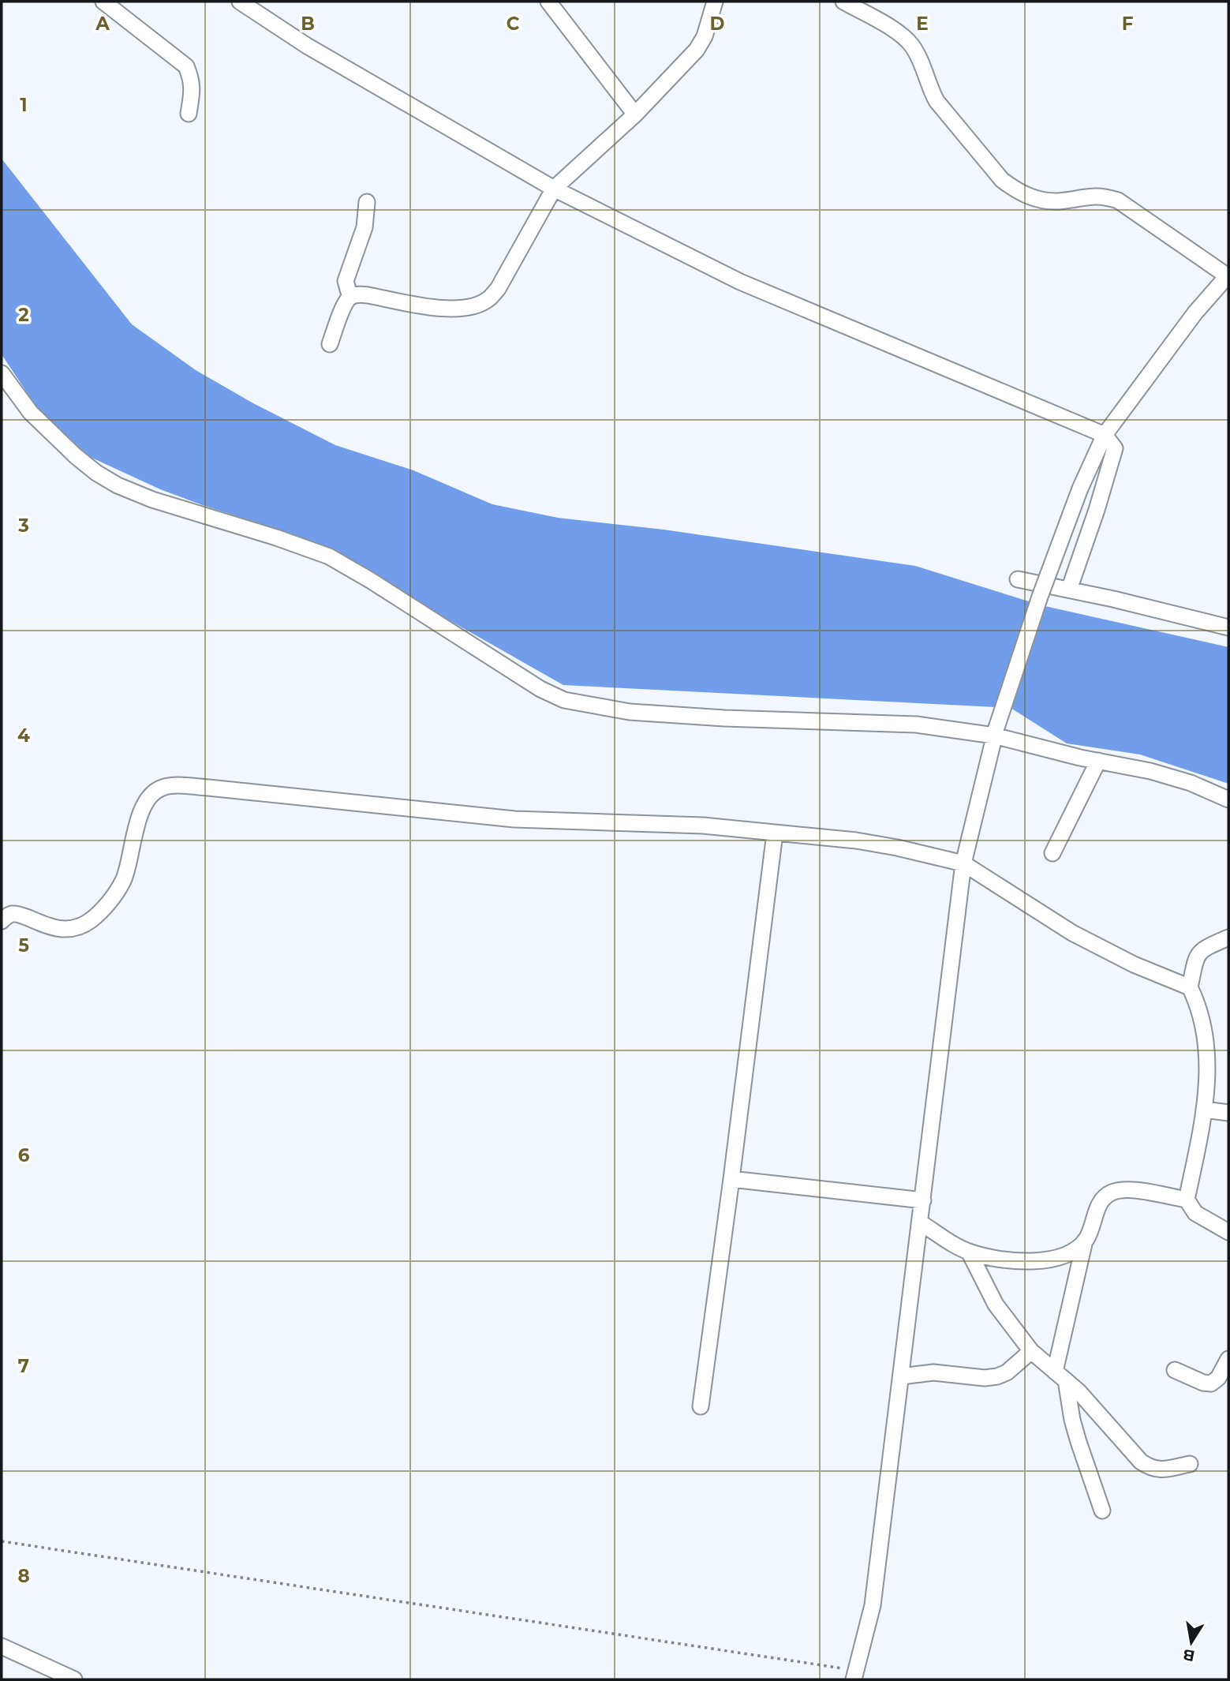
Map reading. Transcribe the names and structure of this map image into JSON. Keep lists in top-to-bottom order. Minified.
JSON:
{"north":"bottom","grid":{"columns":["A","B","C","D","E","F"],"rows":["1","2","3","4","5","6","7","8"]}}
